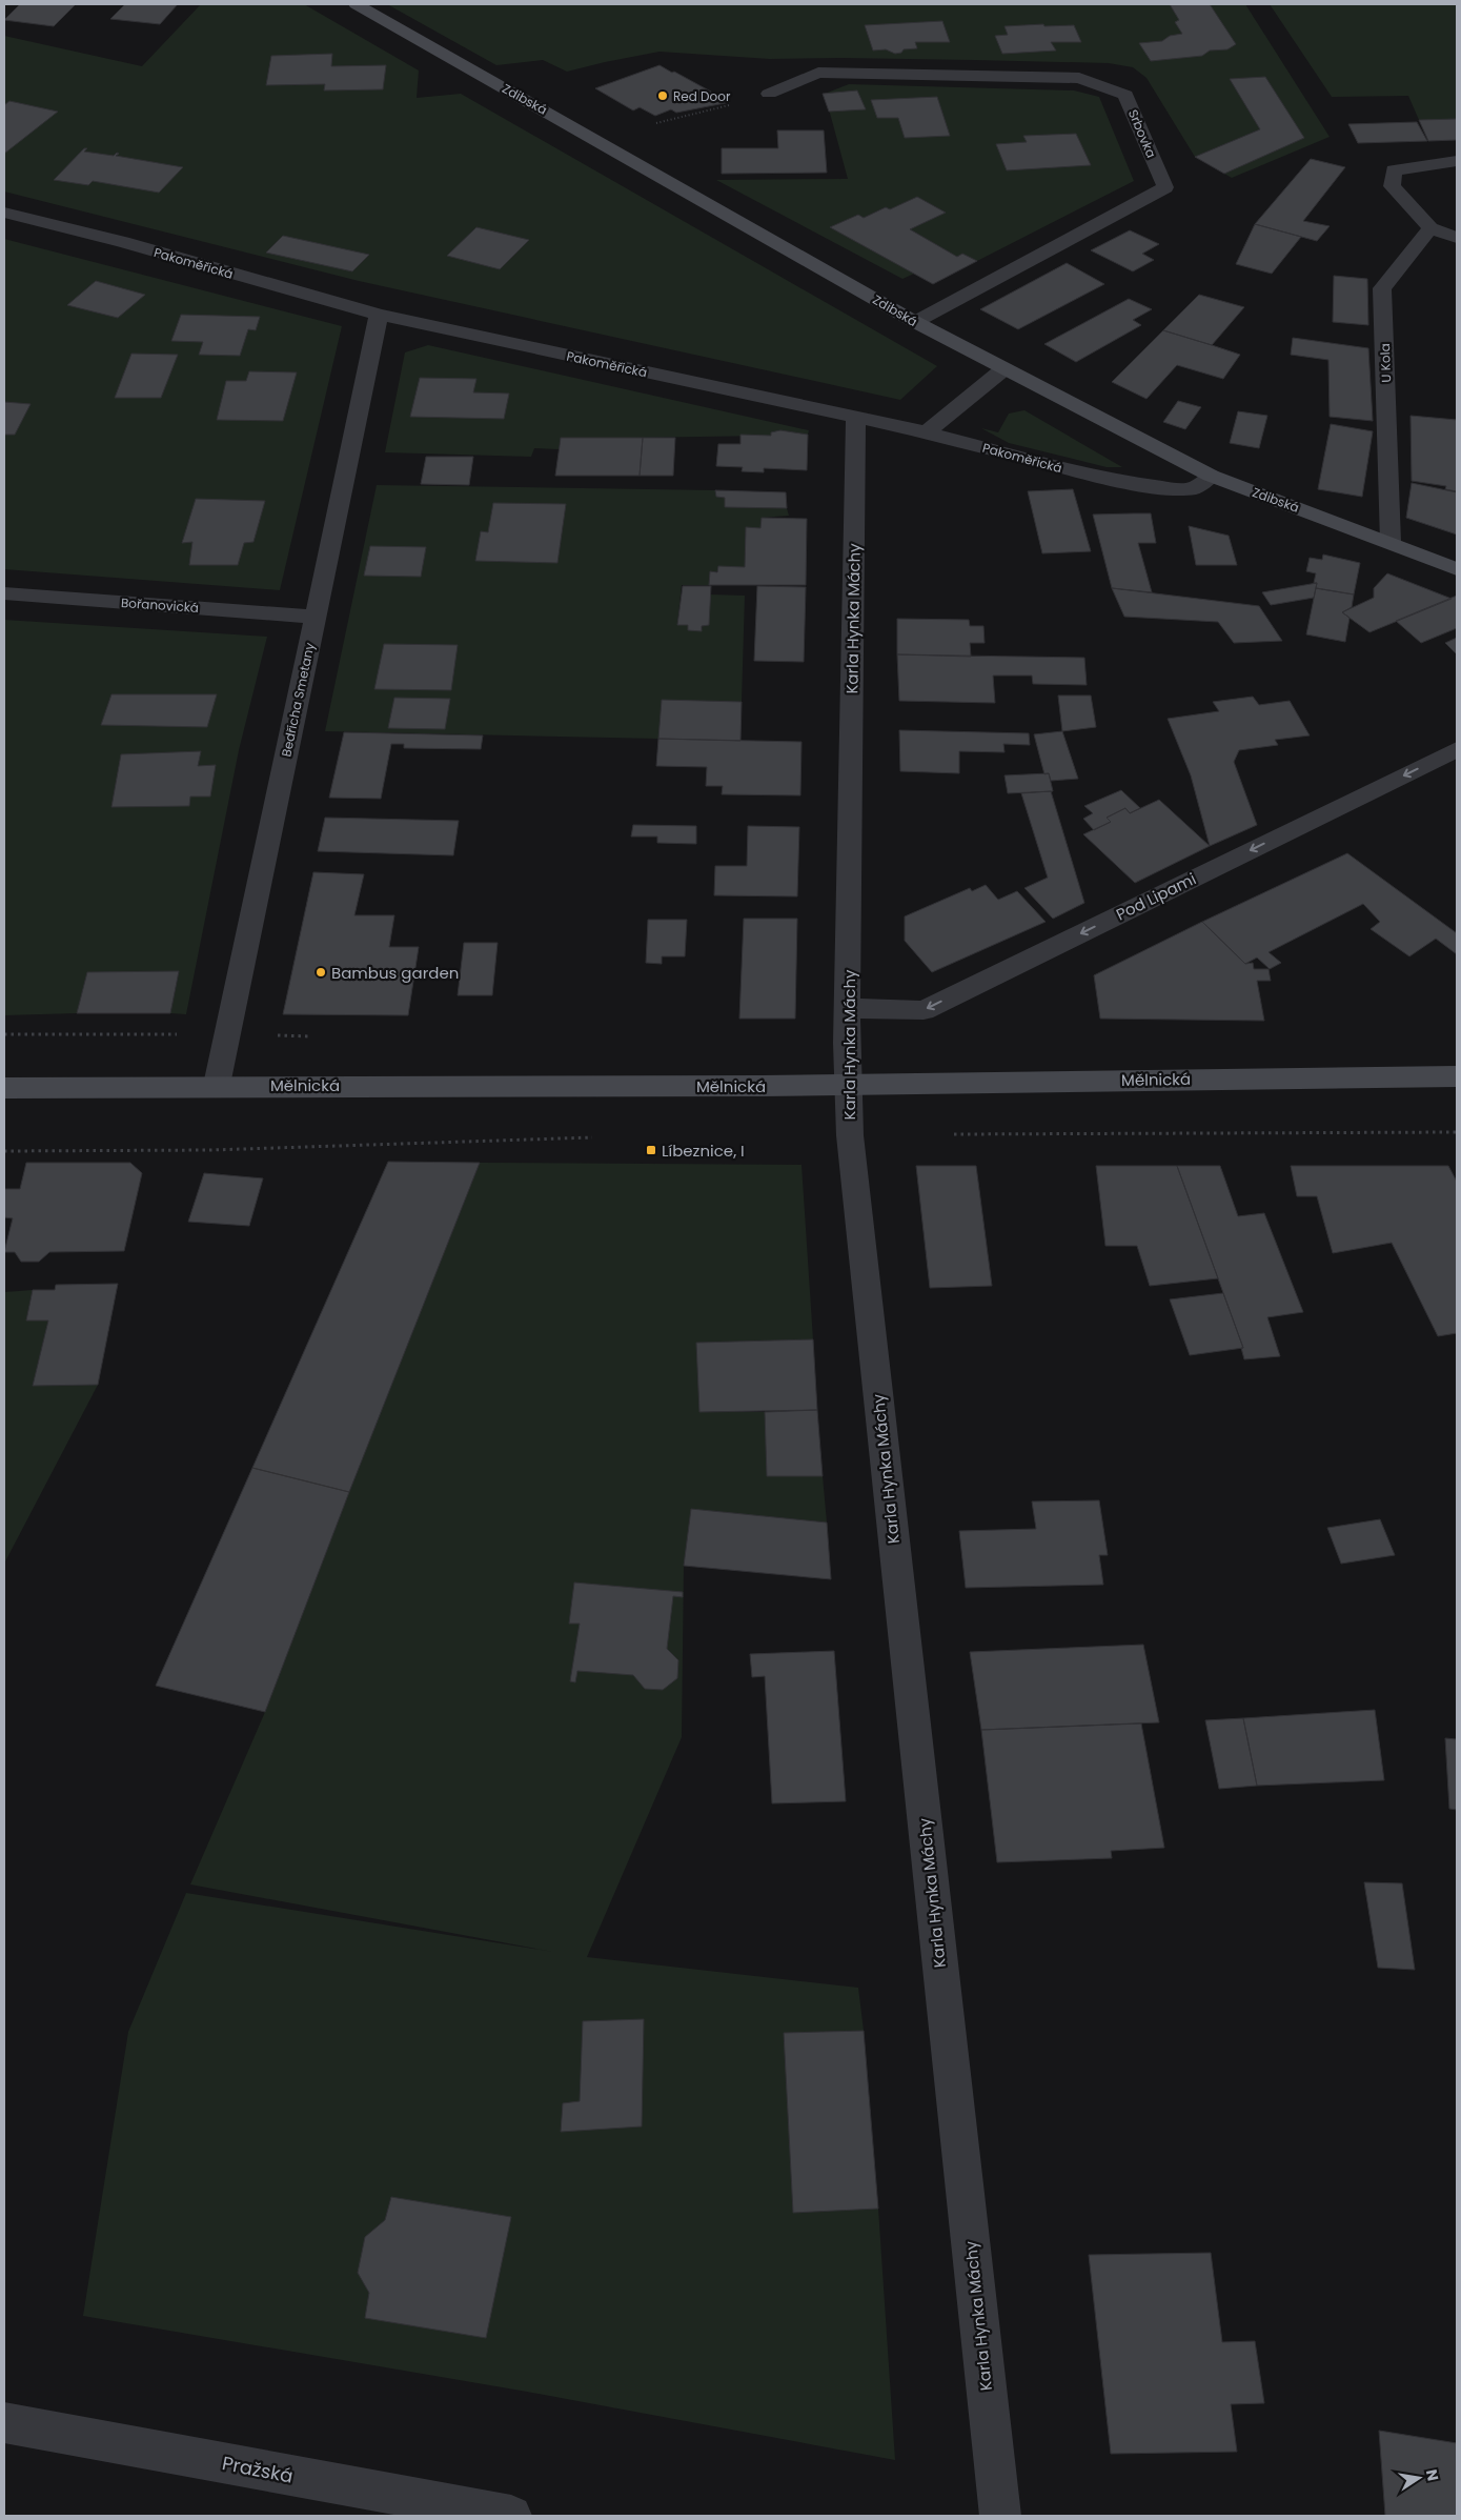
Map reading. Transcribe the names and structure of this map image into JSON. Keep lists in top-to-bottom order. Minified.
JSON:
{"streets":{"main road":["Zdibská","Mělnická"],"street":["Srbovka","Pakoměřická","U Kola","Bořanovická","Karla Hynka Máchy","Bedřicha Smetany","Pod Lipami","Pražská"]},"crossings":[["Zdibská","Srbovka"],["Zdibská","Pakoměřická"],["Zdibská","U Kola"],["Pakoměřická","Karla Hynka Máchy"],["Pakoměřická","Bedřicha Smetany"],["Bořanovická","Bedřicha Smetany"],["Karla Hynka Máchy","Pod Lipami"],["Karla Hynka Máchy","Mělnická"],["Bedřicha Smetany","Mělnická"]],"one_way":["Pod Lipami"],"places":{"other":["Red Door","Bambus garden"],"transit":["Líbeznice, I"]},"north":"right"}
